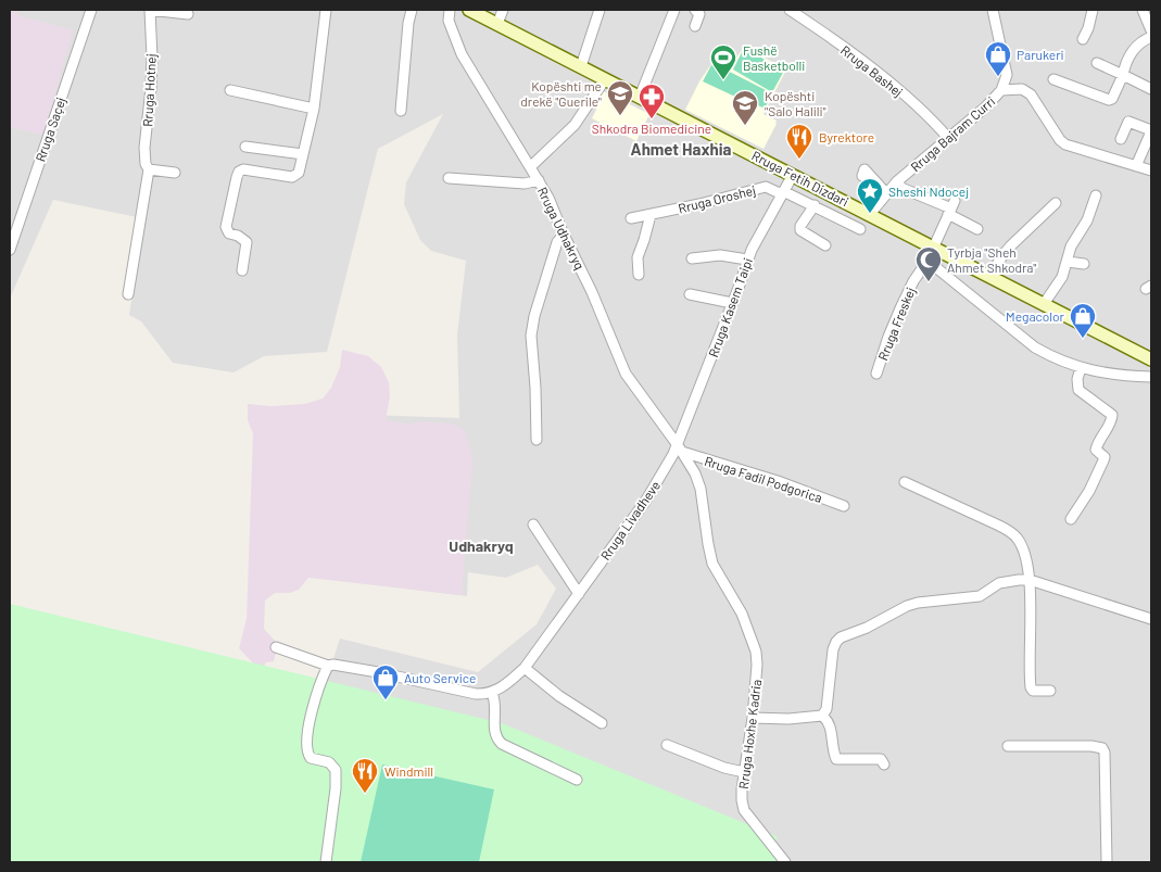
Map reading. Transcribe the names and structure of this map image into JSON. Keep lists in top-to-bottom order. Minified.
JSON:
{"streets":{"main road":["Rruga Fetih Dizdari"],"street":["Rruga Bashej","Rruga Hotnej","Rruga Saçej","Rruga Bajram Curri","Rruga Oroshej","Rruga Udhakryq","Rruga Kasem Taipi","Rruga Freskej","Rruga Fadil Podgorica","Rruga Livadheve","Rruga Hoxhe Kadria"]},"crossings":[["Rruga Bashej","Rruga Bajram Curri"],["Rruga Bajram Curri","Rruga Fetih Dizdari"],["Rruga Fetih Dizdari","Rruga Oroshej"],["Rruga Fetih Dizdari","Rruga Kasem Taipi"],["Rruga Fetih Dizdari","Rruga Freskej"],["Rruga Oroshej","Rruga Kasem Taipi"],["Rruga Udhakryq","Rruga Kasem Taipi"],["Rruga Udhakryq","Rruga Fadil Podgorica"],["Rruga Udhakryq","Rruga Livadheve"],["Rruga Udhakryq","Rruga Hoxhe Kadria"],["Rruga Kasem Taipi","Rruga Fadil Podgorica"],["Rruga Kasem Taipi","Rruga Livadheve"],["Rruga Kasem Taipi","Rruga Hoxhe Kadria"],["Rruga Fadil Podgorica","Rruga Livadheve"],["Rruga Fadil Podgorica","Rruga Hoxhe Kadria"],["Rruga Livadheve","Rruga Hoxhe Kadria"]],"districts":["Ahmet Haxhia","Udhakryq"],"places":{"shop":["Parukeri","Megacolor","Auto Service"],"sports":["Fushë Basketbolli"],"school or university":["Kopështi me drekë \"Guerile\"","Kopështi \"Salo Halili\""],"pharmacy":["Shkodra Biomedicine"],"restaurant":["Byrektore","Windmill"],"place":["Sheshi Ndocej"],"mosque":["Tyrbja \"Sheh Ahmet Shkodra\""]}}
